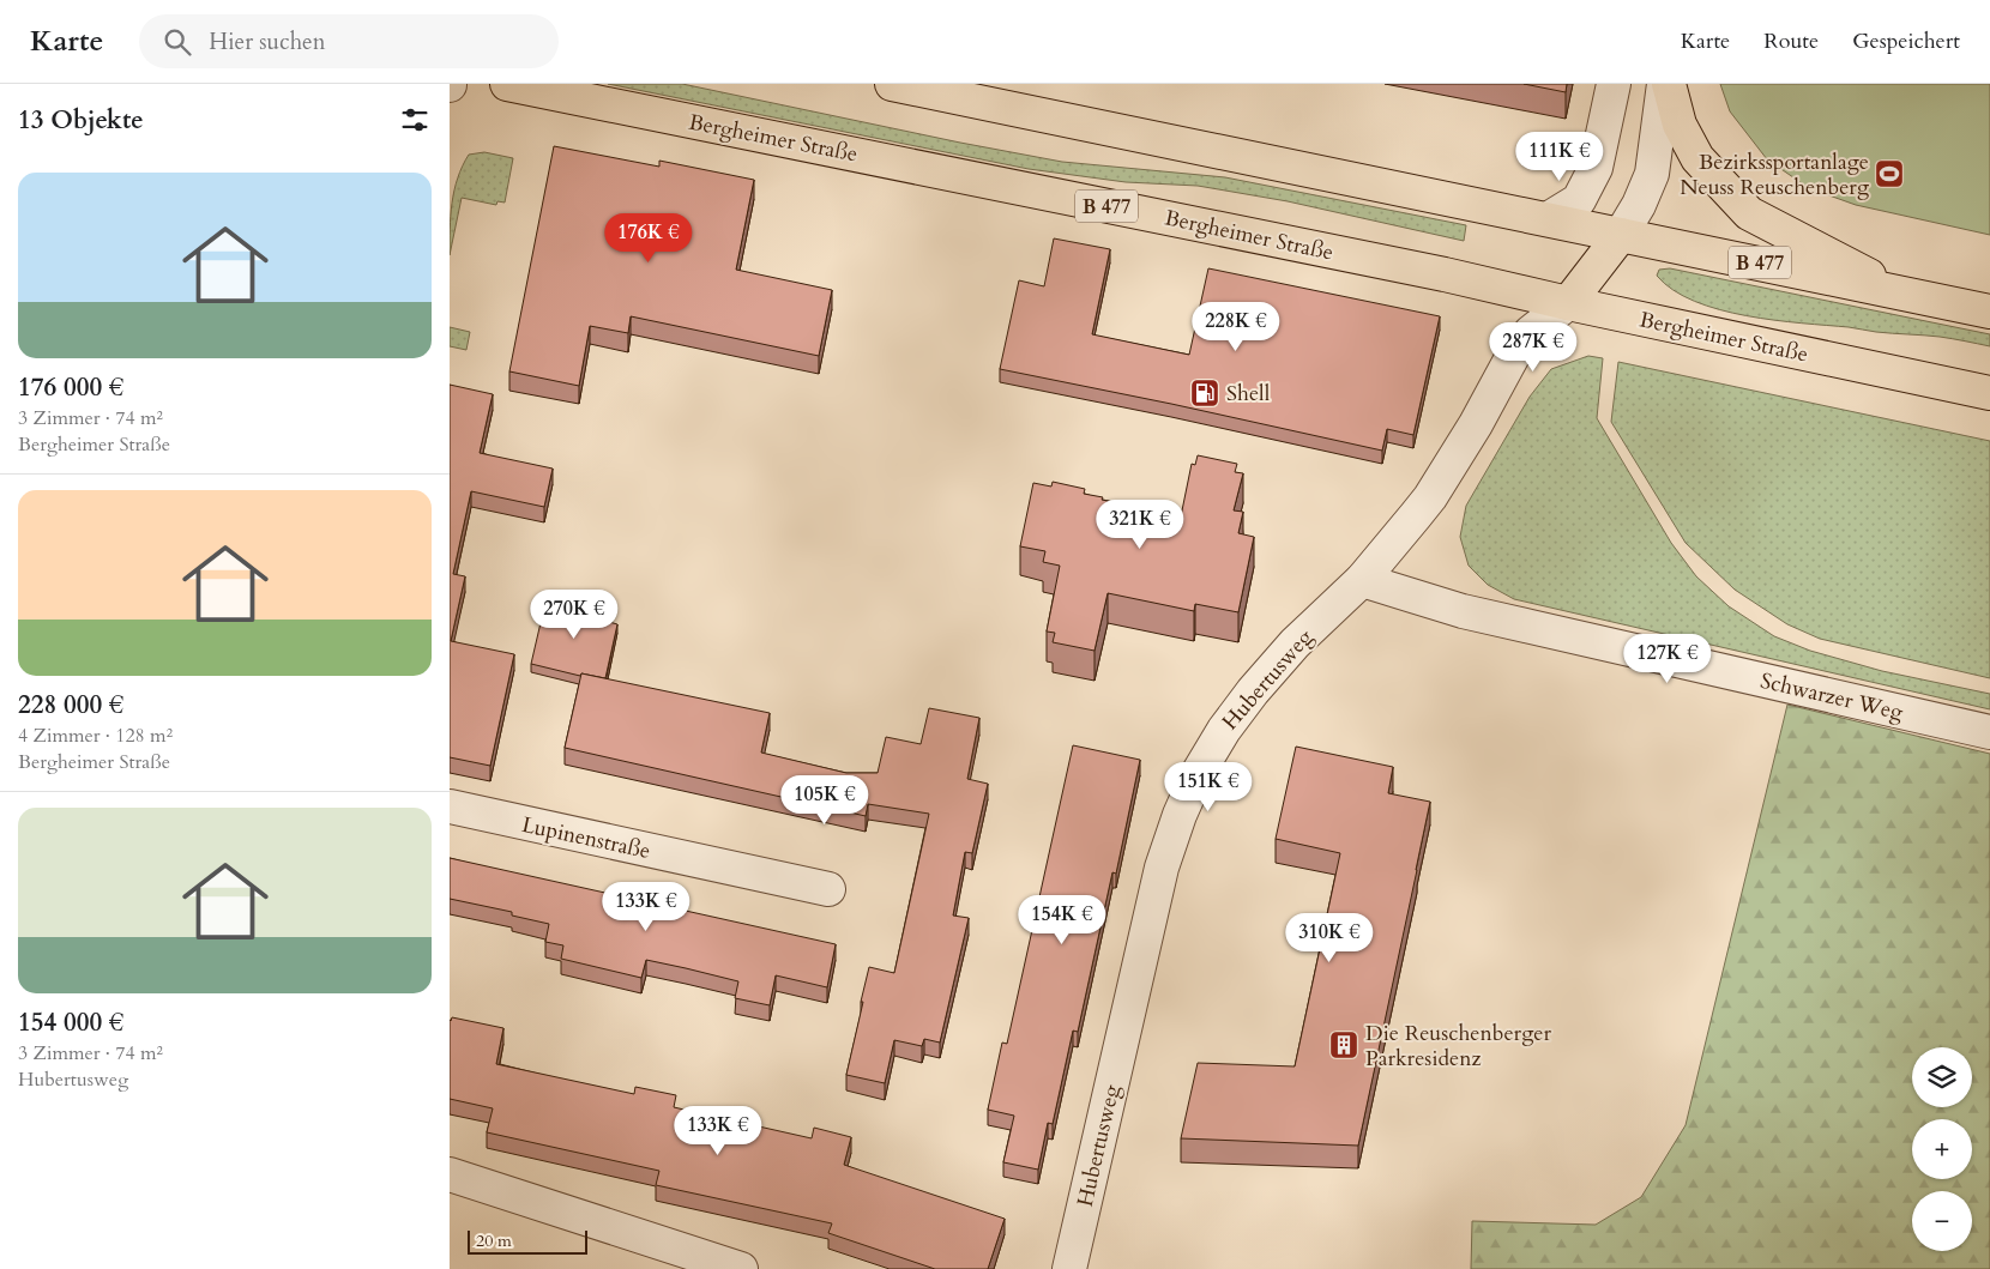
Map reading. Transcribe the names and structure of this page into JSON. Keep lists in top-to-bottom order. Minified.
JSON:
{"streets":{"main road":["Bergheimer Straße","B 477"],"street":["Hubertusweg","Schwarzer Weg","Lupinenstraße"]},"crossings":[["Bergheimer Straße","Hubertusweg"],["Hubertusweg","Schwarzer Weg"]],"places":{"sports":["Bezirkssportanlage Neuss Reuschenberg"],"fuel station":["Shell"],"building":["Die Reuschenberger Parkresidenz"]},"scale_bar":"20 m","page":{"header":"Karte","search":"Hier suchen","nav":["Karte","Route","Gespeichert"],"heading":"13 Objekte","price":["111K €","176K €","228K €","287K €","321K €","270K €","127K €","151K €","105K €","133K €","154K €","310K €","133K €"],"list":[{"name":"176 000 €","note":"3 Zimmer · 74 m² · Bergheimer Straße"},{"name":"228 000 €","note":"4 Zimmer · 128 m² · Bergheimer Straße"},{"name":"154 000 €","note":"3 Zimmer · 74 m² · Hubertusweg"}],"map_buttons":["+","−"],"scale":"20 m"}}
